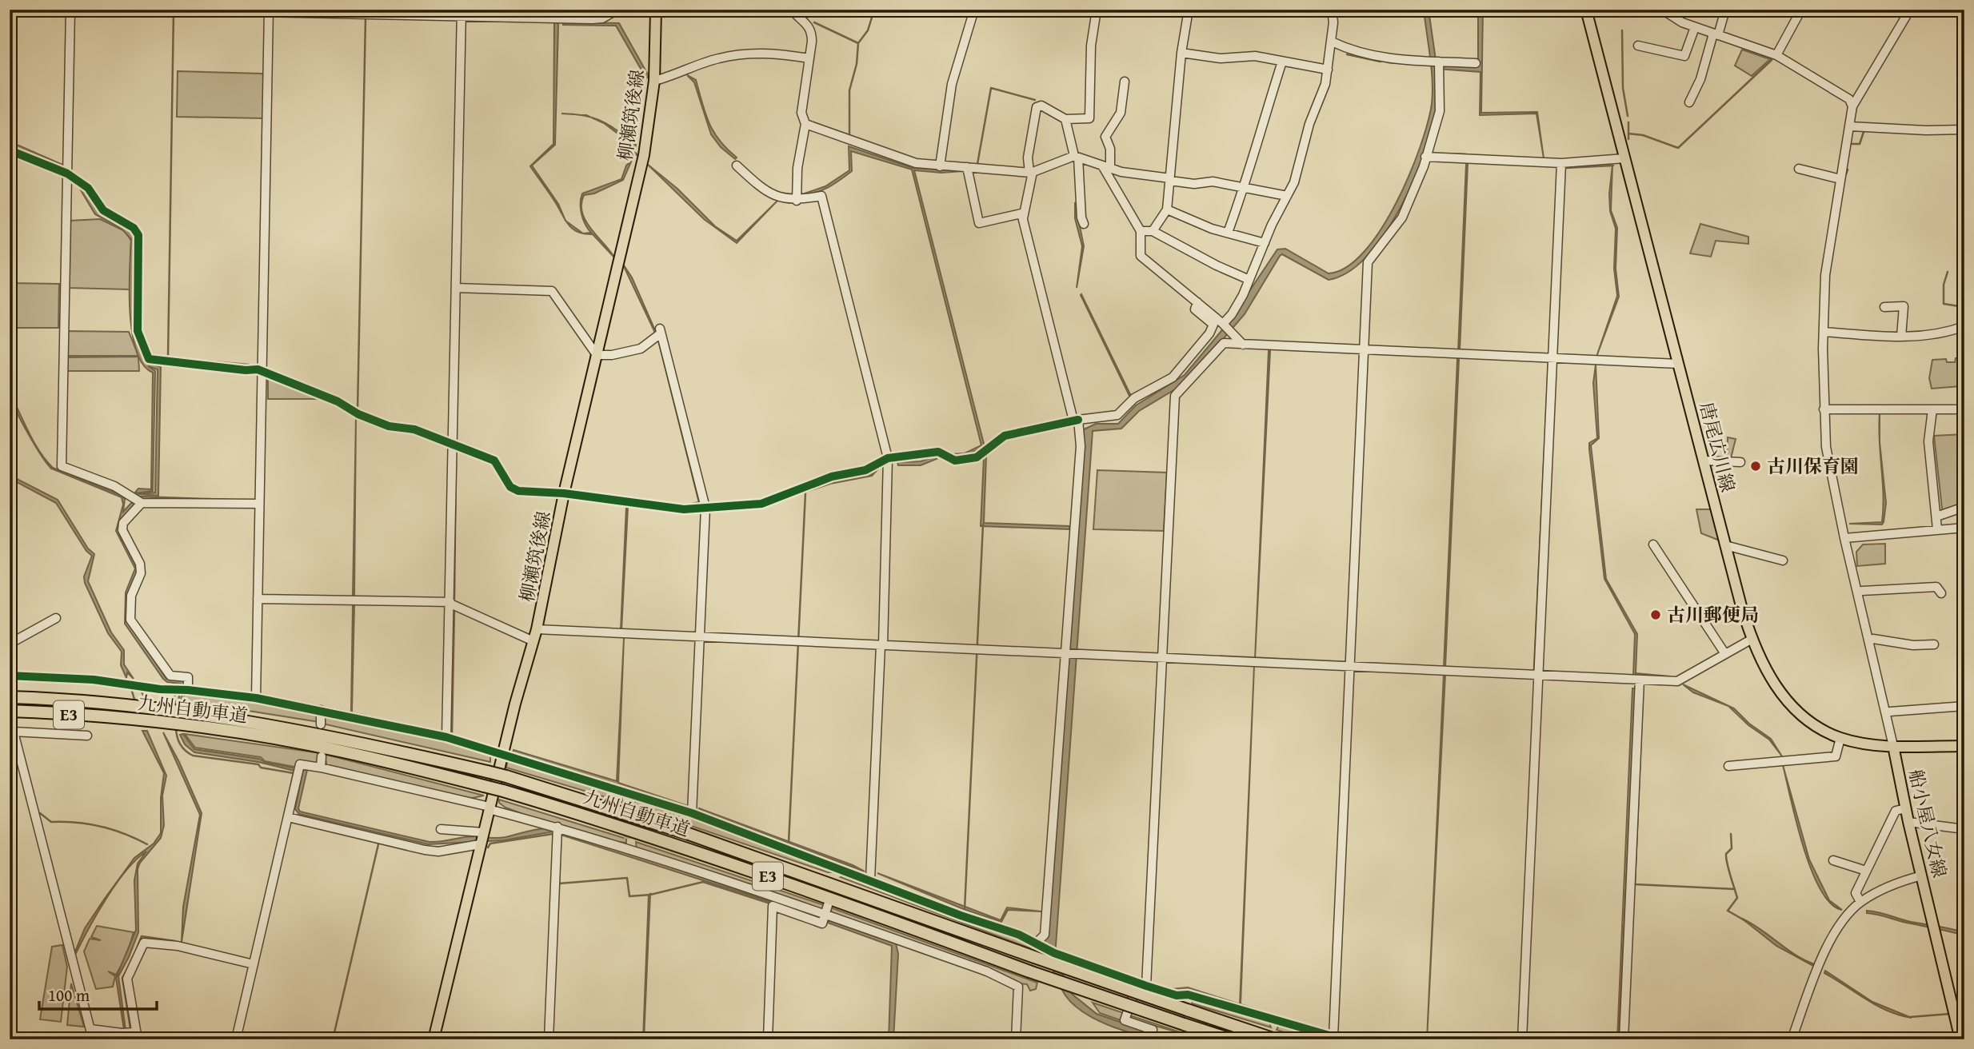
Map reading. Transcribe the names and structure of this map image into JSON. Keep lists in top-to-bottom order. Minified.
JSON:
{"streets":{"highway":["九州自動車道","E3"],"main road":["柳瀬筑後線","唐尾広川線","船小屋八女線"]},"crossings":[["唐尾広川線","船小屋八女線"]],"places":["古川保育園","古川郵便局"],"scale_bar":"100 m"}
